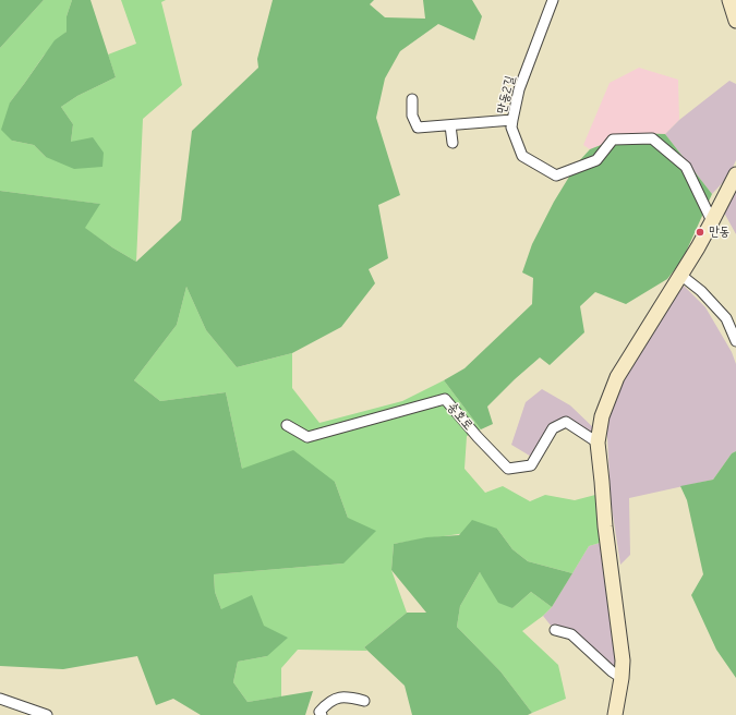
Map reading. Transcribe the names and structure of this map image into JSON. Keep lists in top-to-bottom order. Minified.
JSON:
{"streets":{"street":["만동2길","송호로"]},"places":["만동"]}
